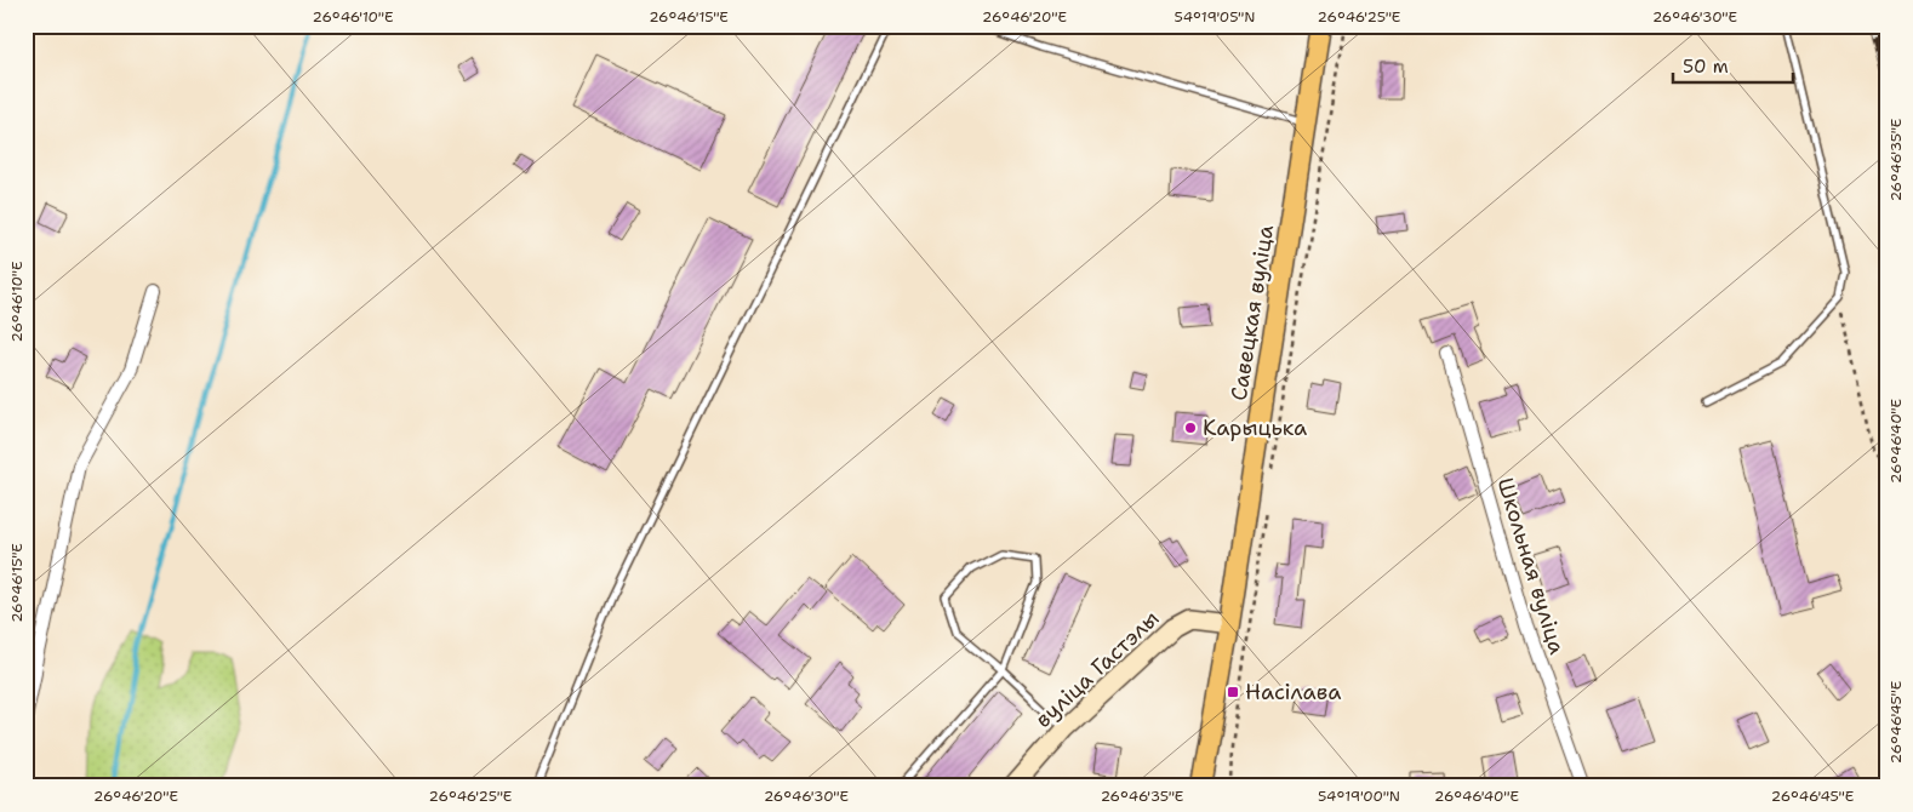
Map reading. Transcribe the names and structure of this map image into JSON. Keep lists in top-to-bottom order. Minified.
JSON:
{"streets":{"main road":["Савецкая вуліца"],"street":["Школьная вуліца","вуліца Гастэлы"]},"crossings":[["Савецкая вуліца","вуліца Гастэлы"]],"places":{"other":["Карыцька"],"transit":["Насілава"]},"scale_bar":"50 m","coordinates":["26°46'10\"E","26°46'15\"E","26°46'20\"E","54°19'05\"N","26°46'25\"E","26°46'30\"E","26°46'35\"E","26°46'40\"E","26°46'45\"E","54°19'00\"N"]}
